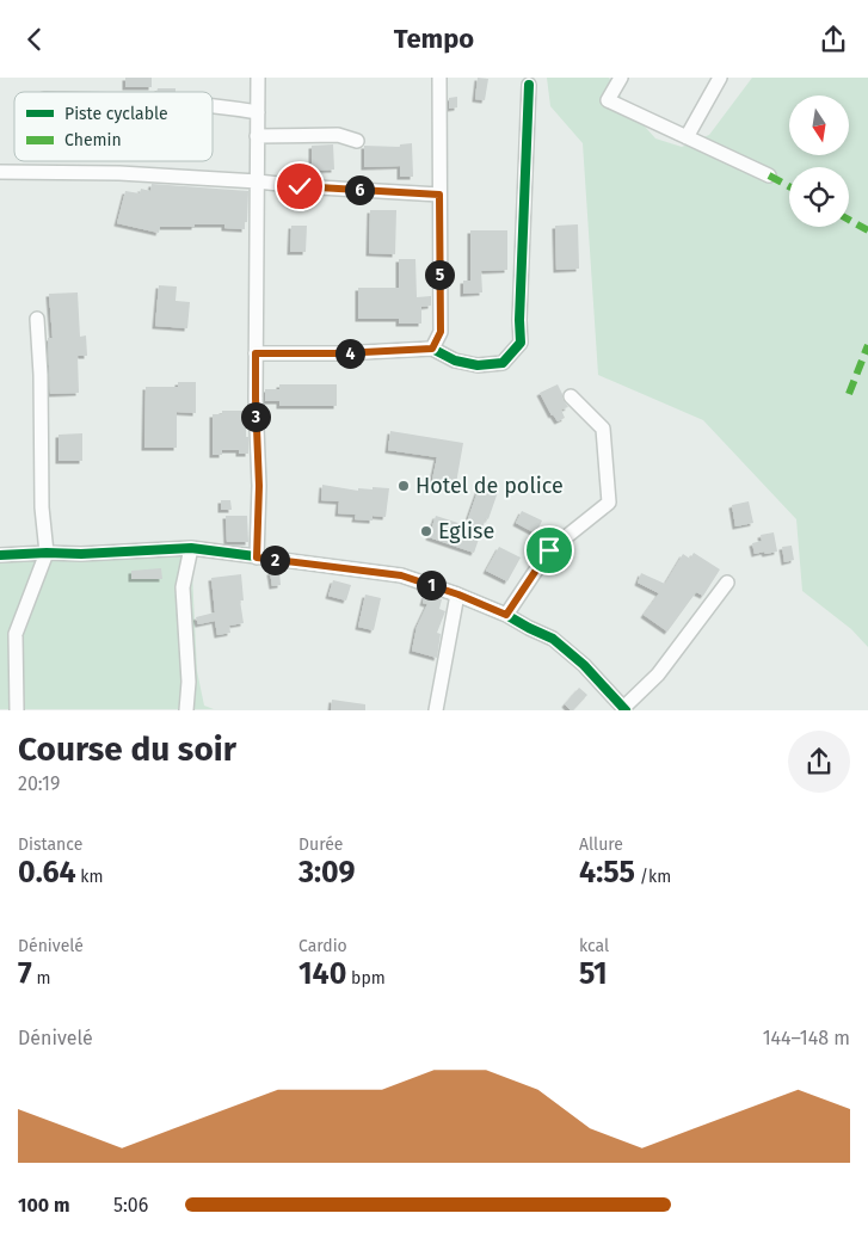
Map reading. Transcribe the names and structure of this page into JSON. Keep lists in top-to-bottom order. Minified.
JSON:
{"places":["Hotel de police","Eglise"],"legend":["Piste cyclable","Chemin"],"north":"bottom","page":{"header":"Tempo","pins":["6","5","4","3","2","1"],"heading":["Course du soir","20:19"],"stats":[["Distance","0.64 km"],["Durée","3:09"],["Allure","4:55 /km"],["Dénivelé","7 m"],["Cardio","140 bpm"],["kcal","51"]],"chart":["Dénivelé","144–148 m"],"list":[{"name":"100 m","note":"5:06"}]}}
